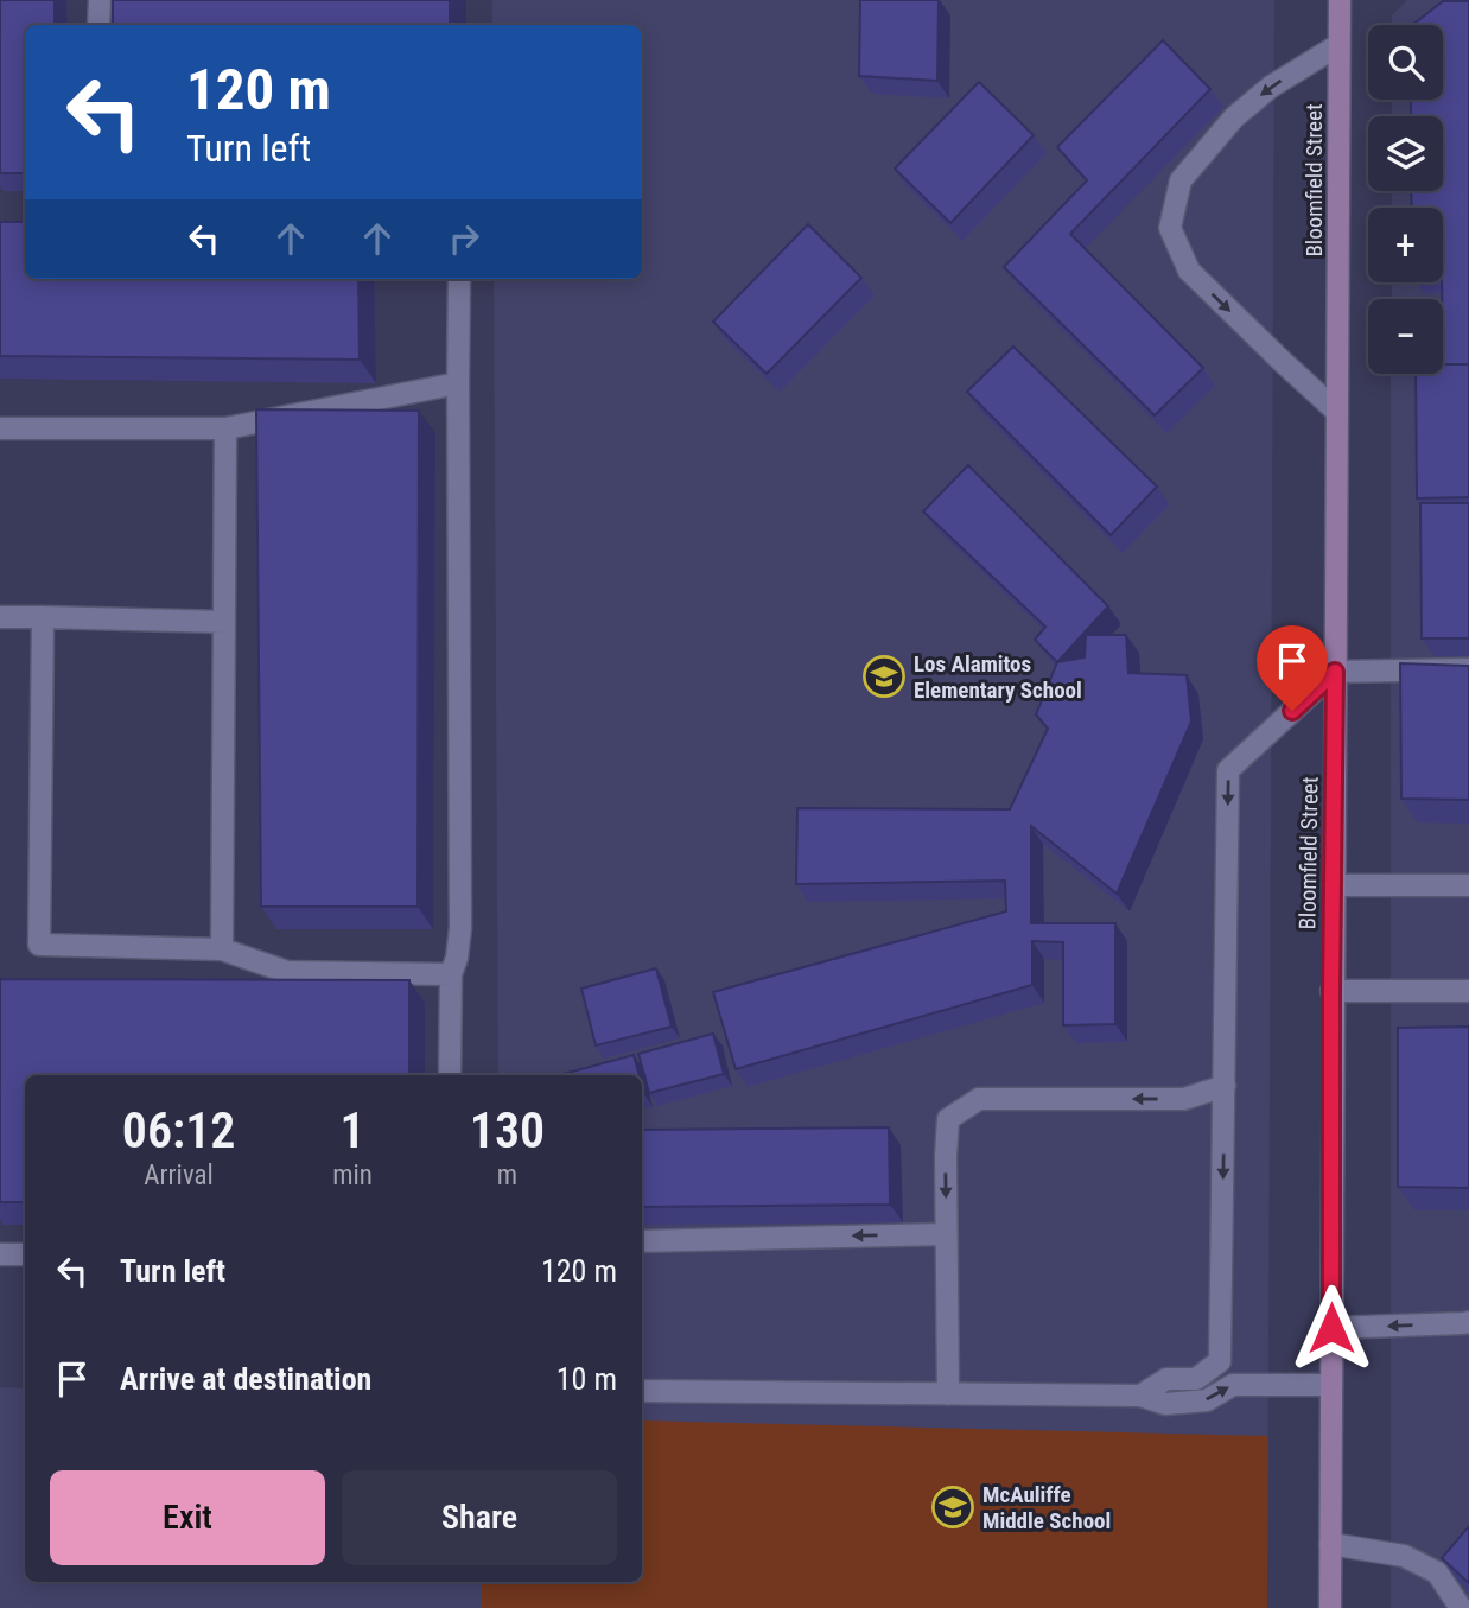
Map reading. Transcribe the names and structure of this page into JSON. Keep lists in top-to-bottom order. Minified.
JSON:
{"streets":{"street":["Bloomfield Street"]},"places":{"school or university":["Los Alamitos Elementary School","McAuliffe Middle School"]},"page":{"map_buttons":["+","−"],"turn":["120 m","Turn left"],"eta":["06:12","Arrival","1","min","130","m"],"list":[{"name":"Turn left","value":"120 m"},{"name":"Arrive at destination","value":"10 m"}],"buttons":["Exit","Share"]}}
